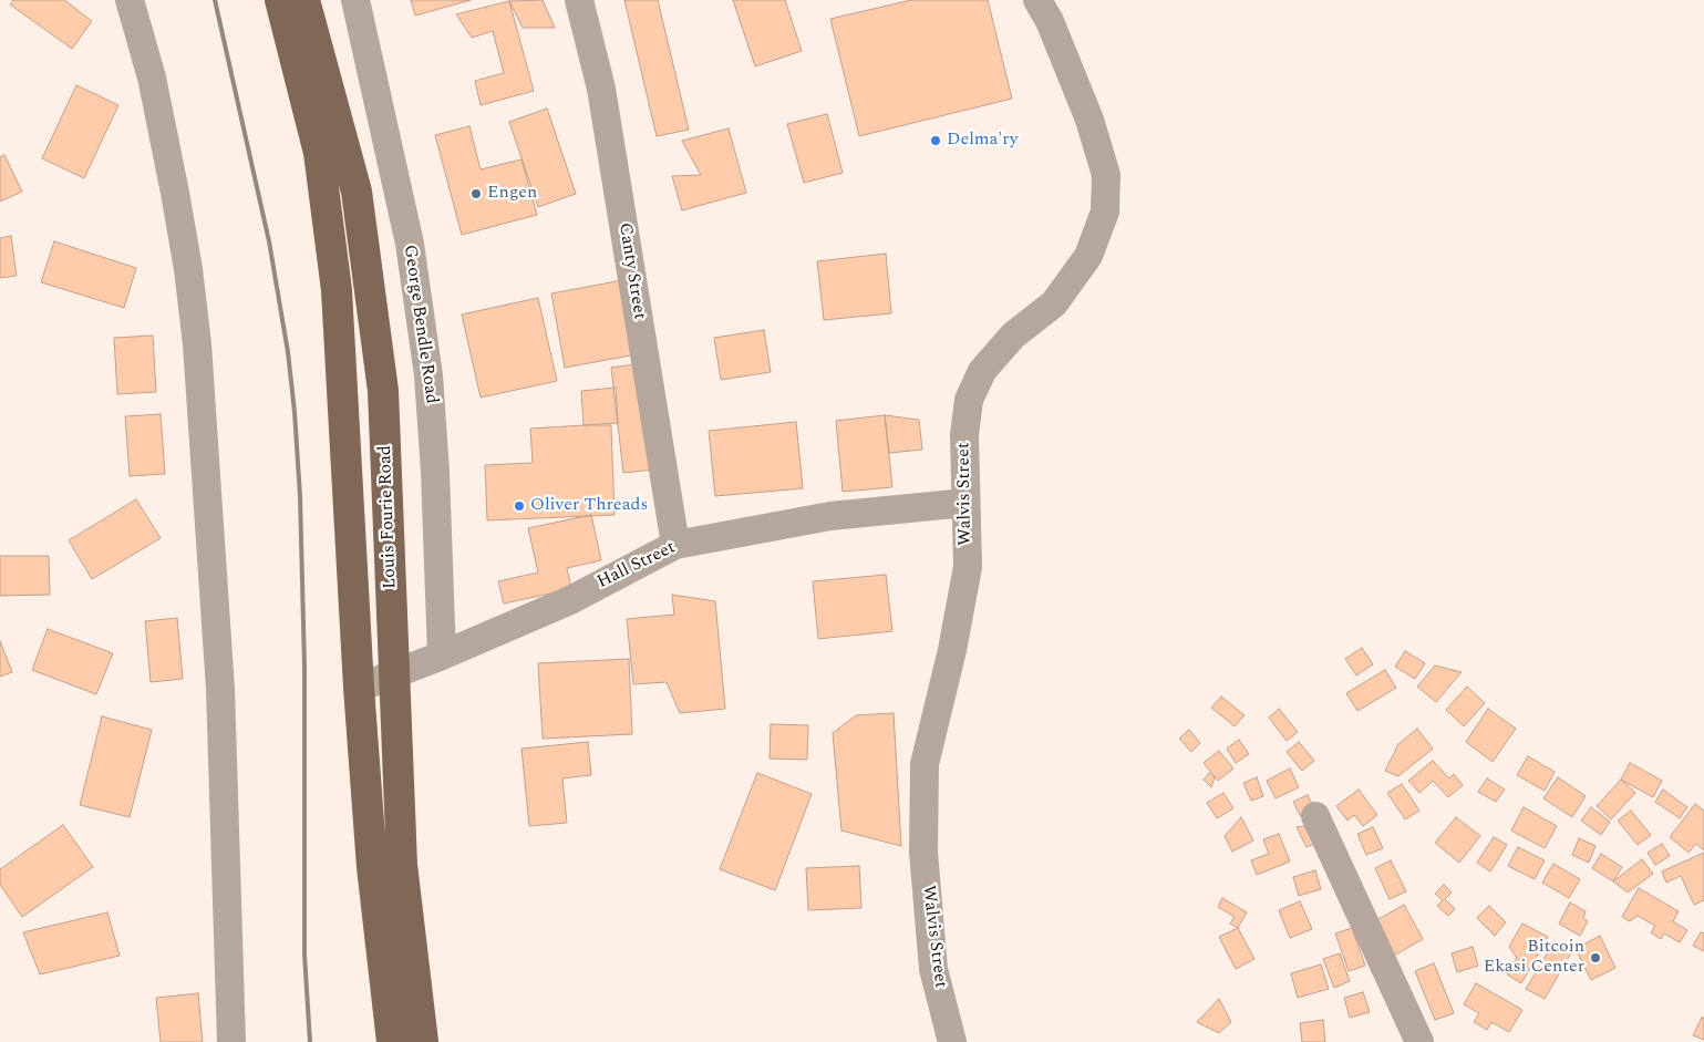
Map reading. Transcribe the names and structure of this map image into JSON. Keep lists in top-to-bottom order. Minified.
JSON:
{"streets":{"main road":["Louis Fourie Road"],"street":["Canty Street","George Bendle Road","Walvis Street","Hall Street"]},"crossings":[["Canty Street","Hall Street"],["George Bendle Road","Hall Street"],["Walvis Street","Hall Street"],["Louis Fourie Road","Hall Street"]],"places":["Delma'ry","Engen","Oliver Threads","Bitcoin Ekasi Center"]}
